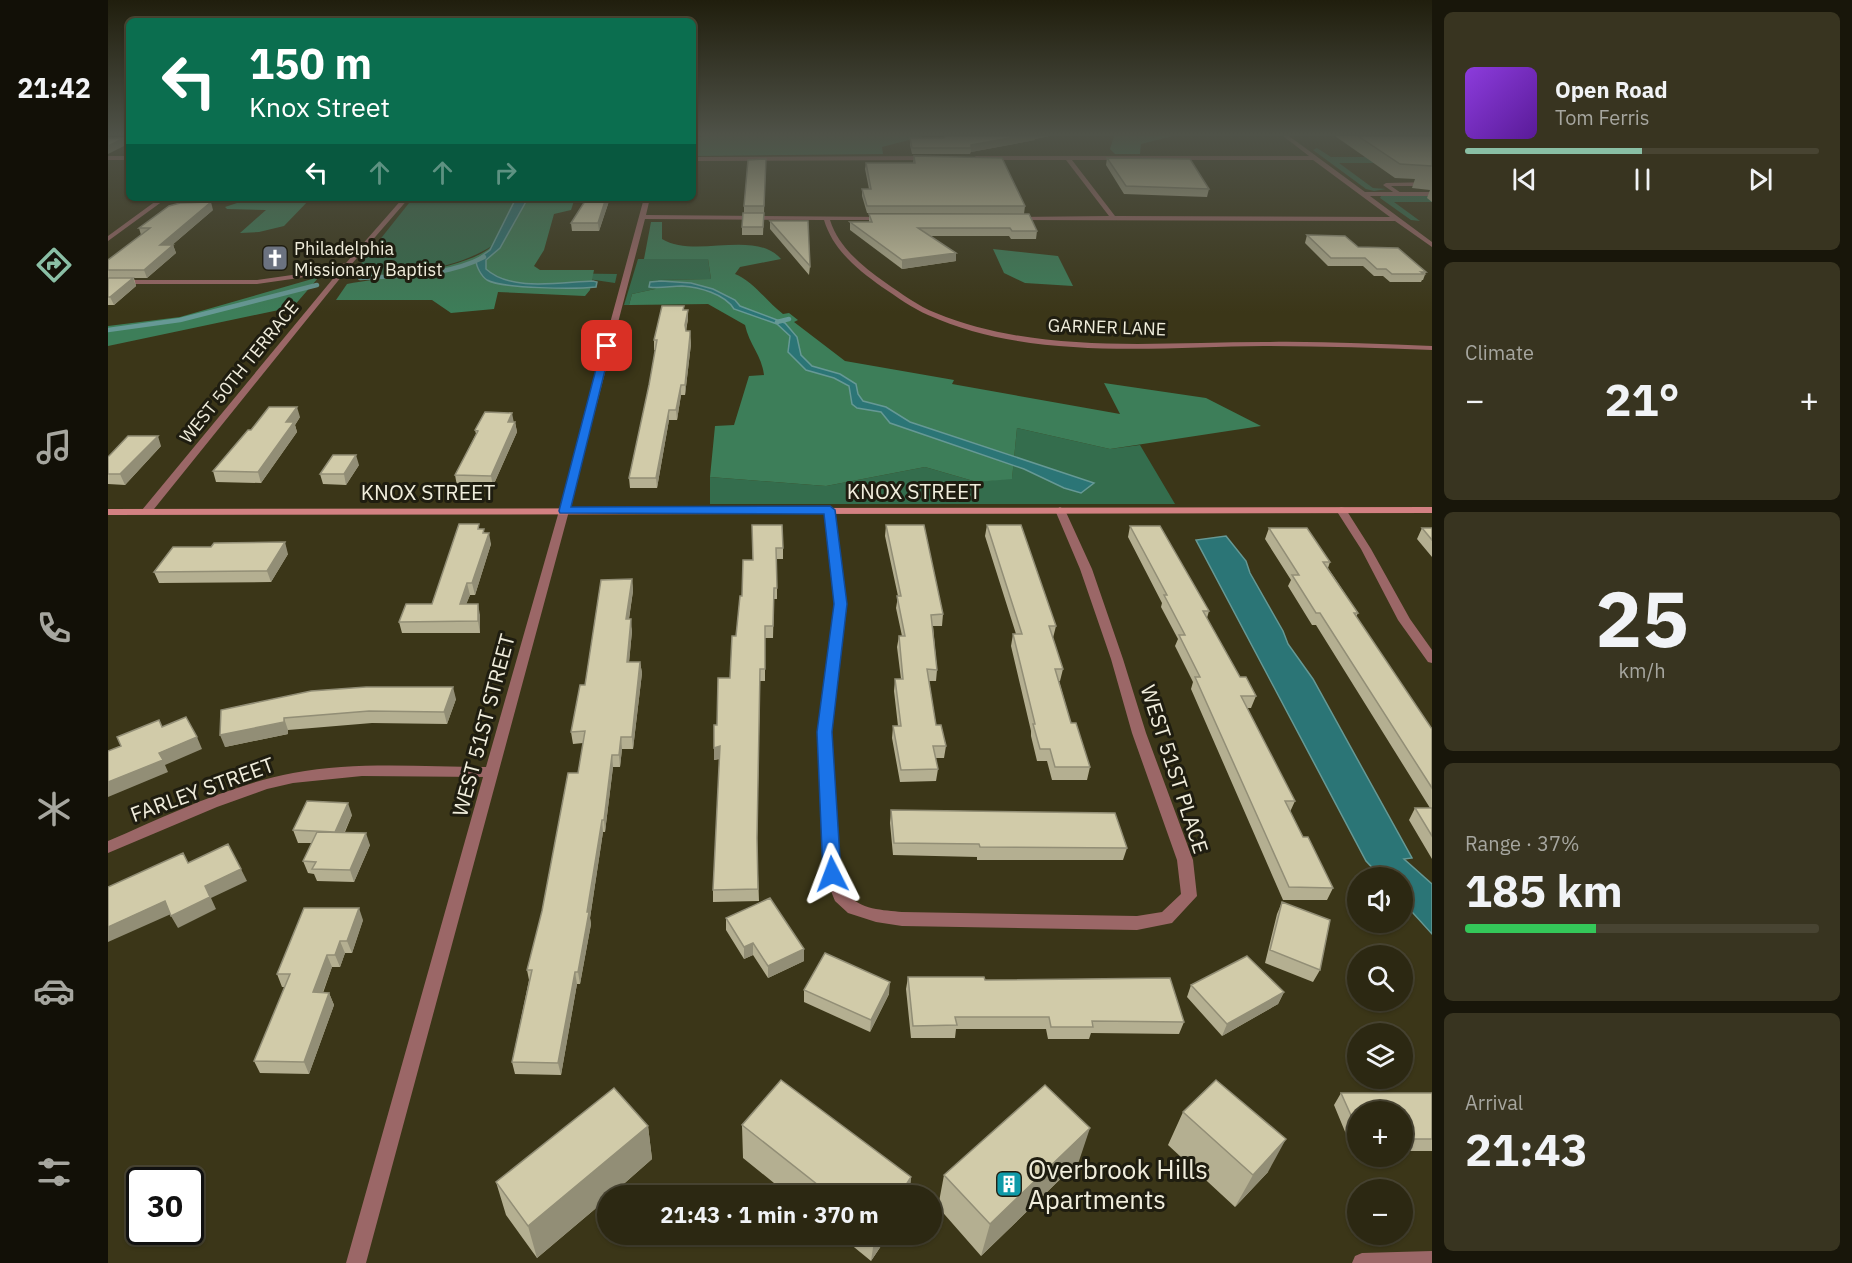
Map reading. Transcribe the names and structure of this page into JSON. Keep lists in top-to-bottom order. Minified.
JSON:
{"streets":{"street":["GARNER LANE","WEST 50TH TERRACE","KNOX STREET","WEST 51ST STREET","WEST 51ST PLACE","FARLEY STREET"]},"crossings":[["WEST 50TH TERRACE","KNOX STREET"],["KNOX STREET","WEST 51ST STREET"],["KNOX STREET","WEST 51ST PLACE"],["WEST 51ST STREET","FARLEY STREET"]],"places":{"church":["Philadelphia Missionary Baptist"],"building":["Overbrook Hills Apartments"]},"page":{"tabs":"21:42","turn":["150 m","Knox Street"],"song":["Open Road","Tom Ferris"],"tile":["Climate",["25","km/h"],["Range · 37%","185 km"],["Arrival","21:43"]],"heat":["−","21°","+"],"map_buttons":["+","−"],"limit":"30","trip":"21:43 · 1 min · 370 m"}}
